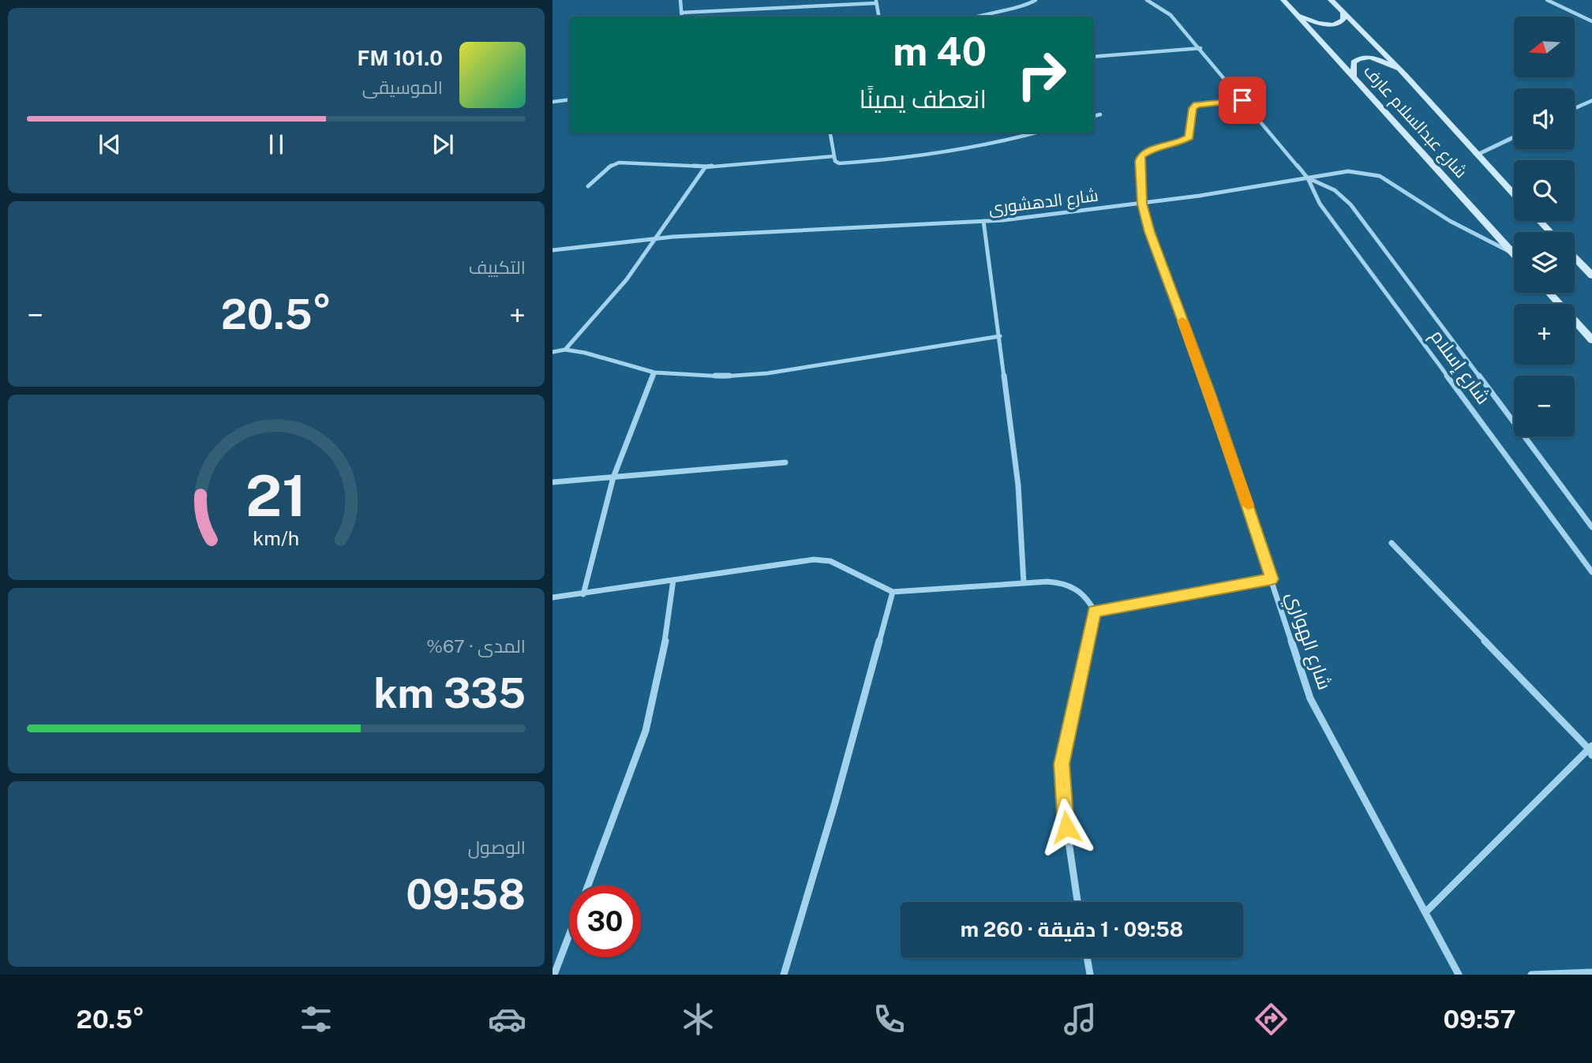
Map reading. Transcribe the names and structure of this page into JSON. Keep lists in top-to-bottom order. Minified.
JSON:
{"streets":{"main road":["شارع عبدالسلام عارف"],"street":["شارع الدهشورى","شارع إسلام","شارع الهواري"]},"crossings":[["شارع عبدالسلام عارف","شارع الدهشورى"],["شارع الدهشورى","شارع إسلام"],["شارع الدهشورى","شارع الهواري"],["شارع إسلام","شارع الهواري"]],"north":"left","page":{"map_buttons":["+","−"],"turn":["40 m","انعطف يمينًا"],"song":["101.0 FM","الموسيقى"],"tile":["التكييف",["المدى · 67%","335 km"],["الوصول","09:58"]],"heat":["−","20.5°","+"],"limit":"30","trip":"09:58 · 1 دقيقة · 260 m","tabs":["09:57","20.5°"],"gauge":["21","km/h"]}}
